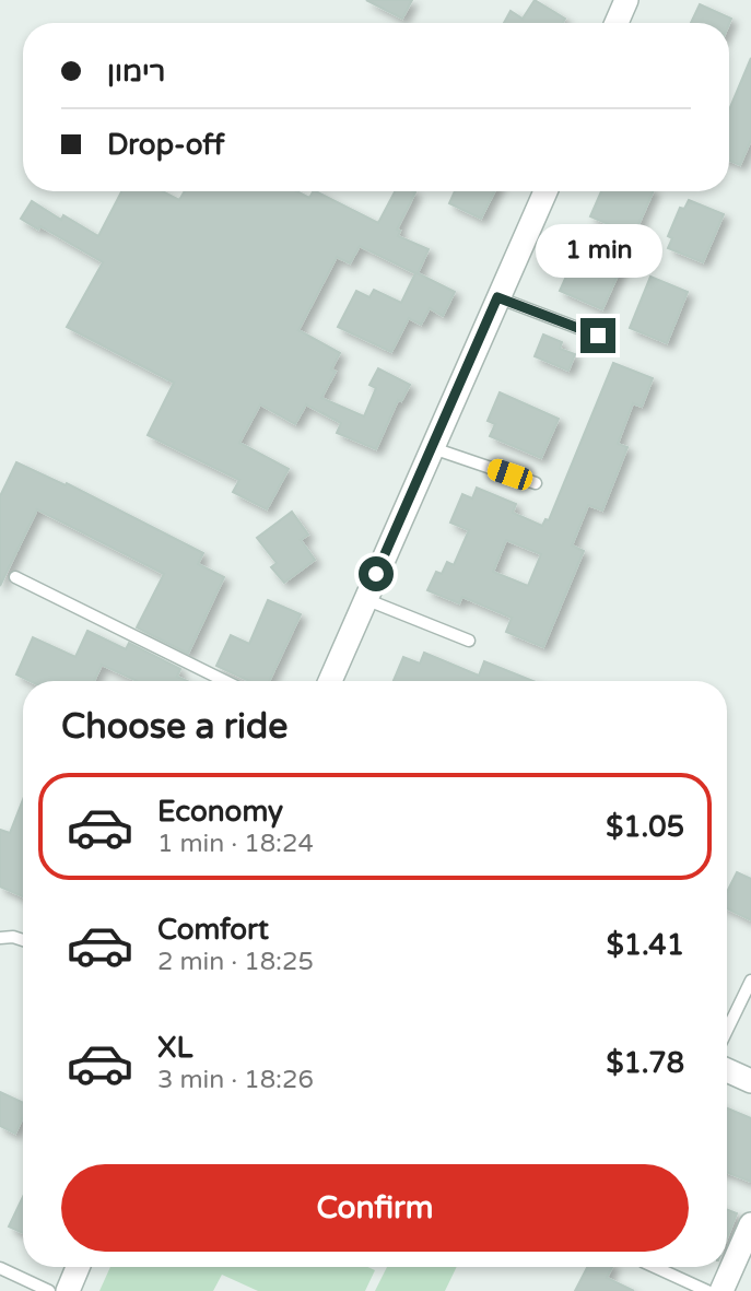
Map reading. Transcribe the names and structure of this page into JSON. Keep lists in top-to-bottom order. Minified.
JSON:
{"page":{"banner":["רימון","Drop-off"],"bubble":"1 min","heading":"Choose a ride","list":[{"name":"Economy","note":"1 min · 18:24","value":"$1.05"},{"name":"Comfort","note":"2 min · 18:25","value":"$1.41"},{"name":"XL","note":"3 min · 18:26","value":"$1.78"}],"buttons":"Confirm"}}
